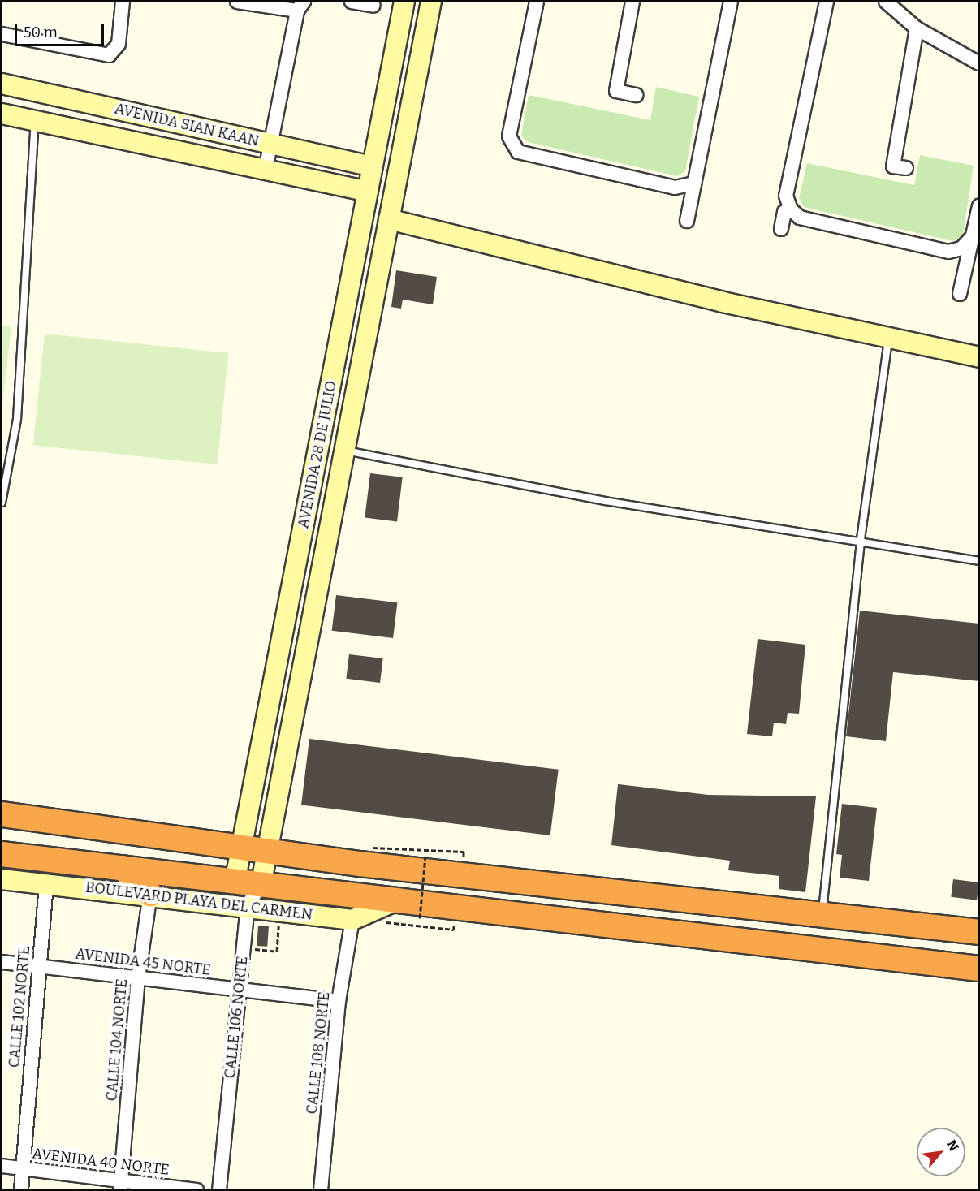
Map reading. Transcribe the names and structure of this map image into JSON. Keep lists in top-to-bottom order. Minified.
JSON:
{"streets":{"main road":["AVENIDA SIAN KAAN","AVENIDA 28 DE JULIO","BOULEVARD PLAYA DEL CARMEN","CALLE 106 NORTE"],"street":["AVENIDA 45 NORTE","CALLE 102 NORTE","CALLE 104 NORTE","CALLE 108 NORTE","AVENIDA 40 NORTE"]},"crossings":[["AVENIDA SIAN KAAN","AVENIDA 28 DE JULIO"],["AVENIDA 28 DE JULIO","CALLE 106 NORTE"],["BOULEVARD PLAYA DEL CARMEN","CALLE 102 NORTE"],["BOULEVARD PLAYA DEL CARMEN","CALLE 106 NORTE"],["BOULEVARD PLAYA DEL CARMEN","CALLE 104 NORTE"],["BOULEVARD PLAYA DEL CARMEN","CALLE 108 NORTE"],["AVENIDA 45 NORTE","CALLE 102 NORTE"],["AVENIDA 45 NORTE","CALLE 106 NORTE"],["AVENIDA 45 NORTE","CALLE 104 NORTE"],["AVENIDA 45 NORTE","CALLE 108 NORTE"],["CALLE 102 NORTE","AVENIDA 40 NORTE"],["CALLE 104 NORTE","AVENIDA 40 NORTE"]],"scale_bar":"50 m","north":"top right"}
